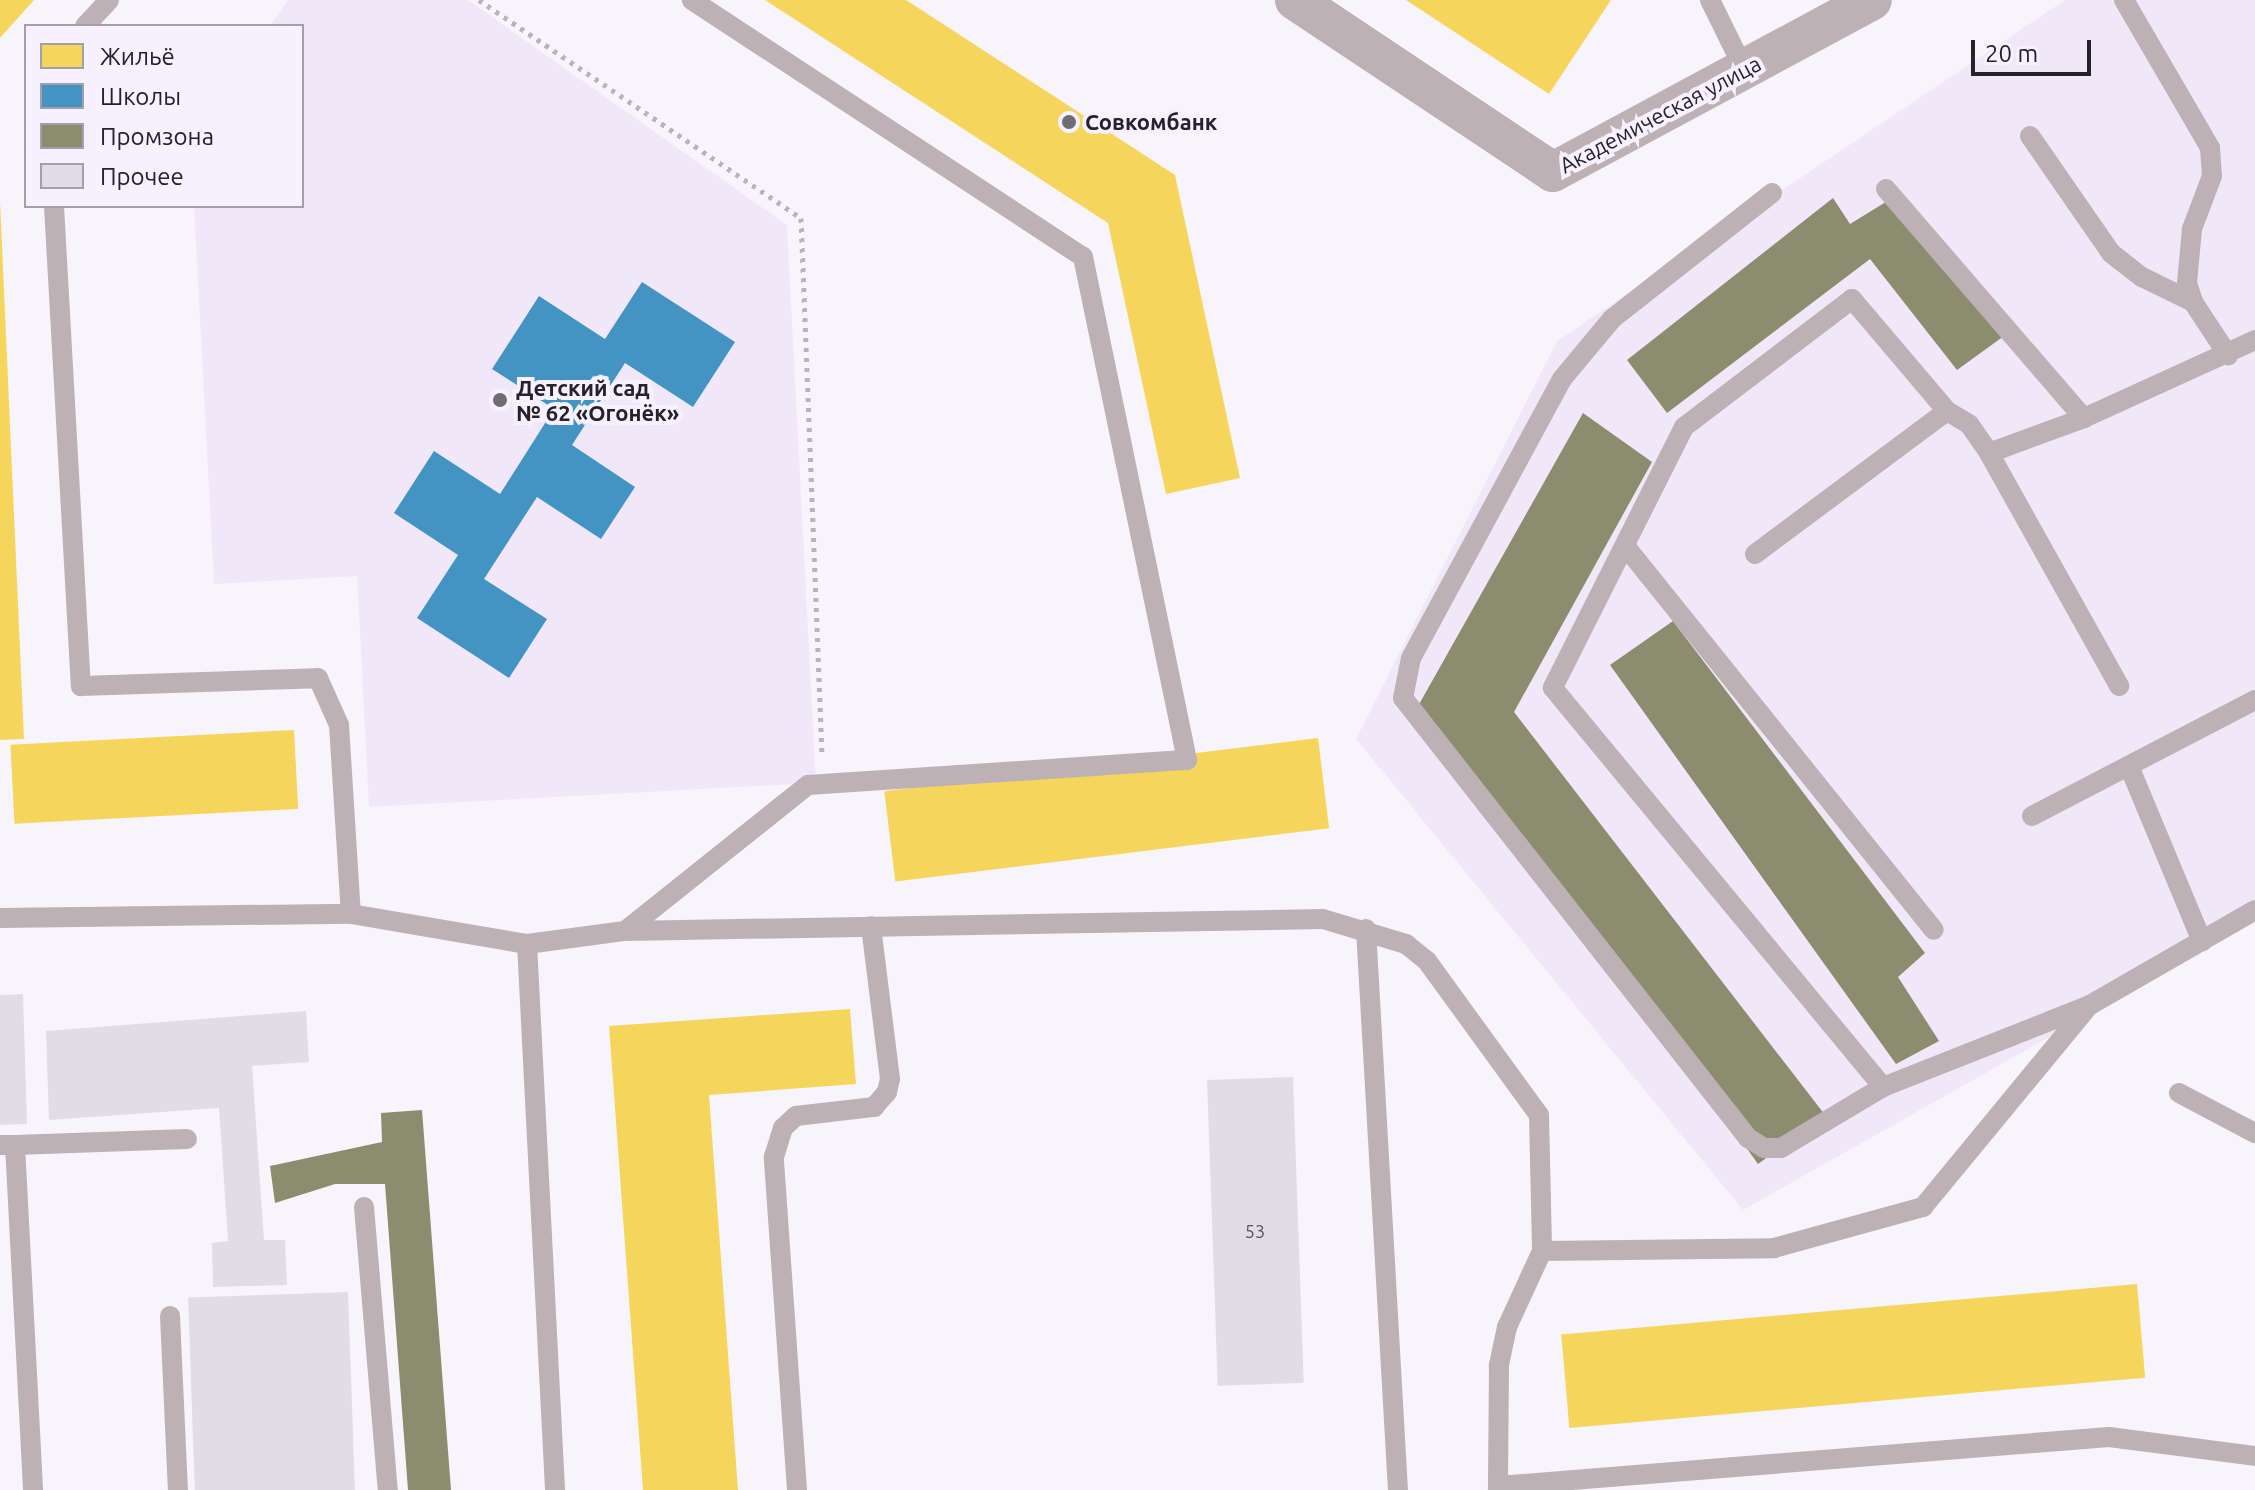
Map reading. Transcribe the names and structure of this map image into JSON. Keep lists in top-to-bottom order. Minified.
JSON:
{"streets":{"street":["Академическая улица"]},"places":["Совкомбанк","Детский сад № 62 «Огонёк»"],"house_numbers":["53"],"legend":["Жильё","Школы","Промзона","Прочее"],"scale_bar":"20 m"}
